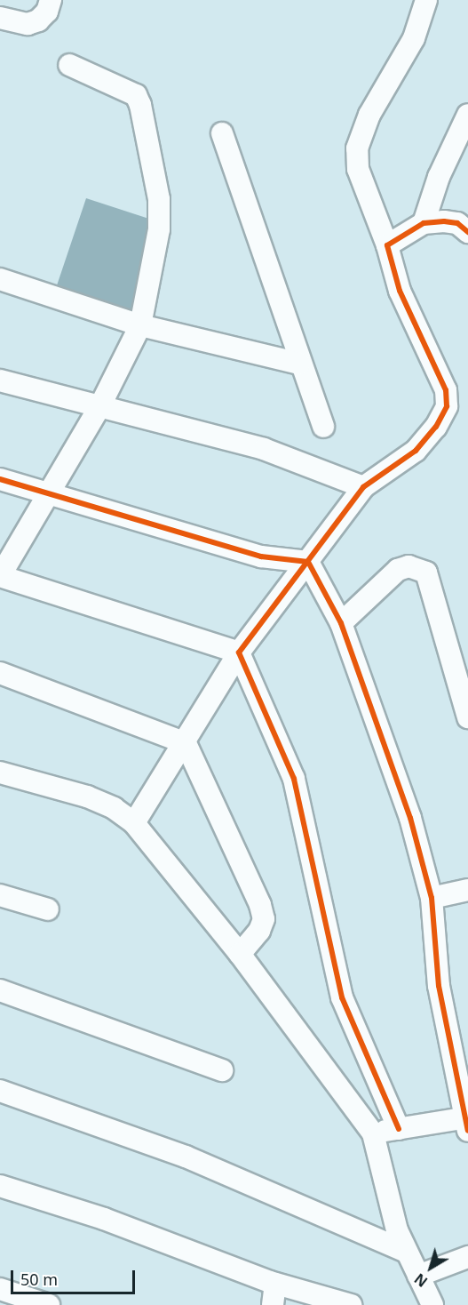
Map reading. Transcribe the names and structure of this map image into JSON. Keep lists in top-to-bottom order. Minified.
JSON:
{"scale_bar":"50 m","north":"bottom left"}
